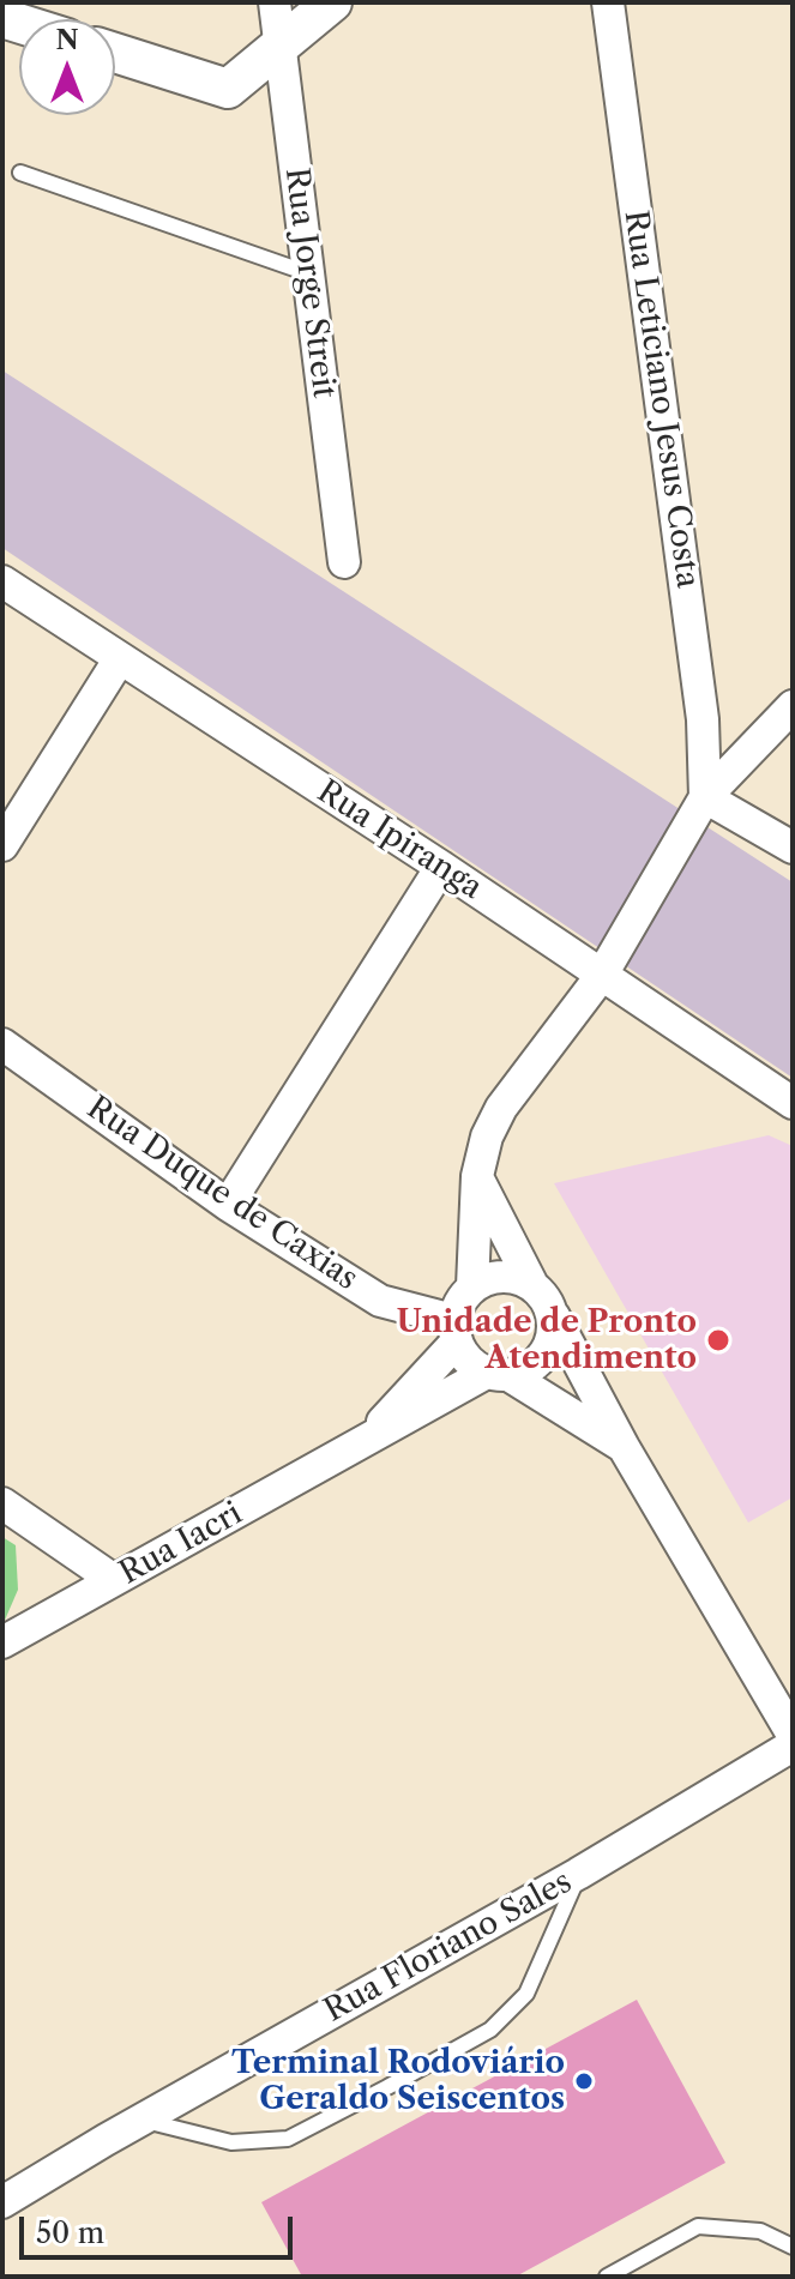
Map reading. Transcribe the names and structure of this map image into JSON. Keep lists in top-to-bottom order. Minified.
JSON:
{"streets":{"street":["Rua Jorge Streit","Rua Leticiano Jesus Costa","Rua Ipiranga","Rua Duque de Caxias","Rua Iacri","Rua Floriano Sales"]},"crossings":[["Rua Duque de Caxias","Rua Iacri"]],"places":["Unidade de Pronto Atendimento","Terminal Rodoviário Geraldo Seiscentos"],"scale_bar":"50 m","north":"top"}
